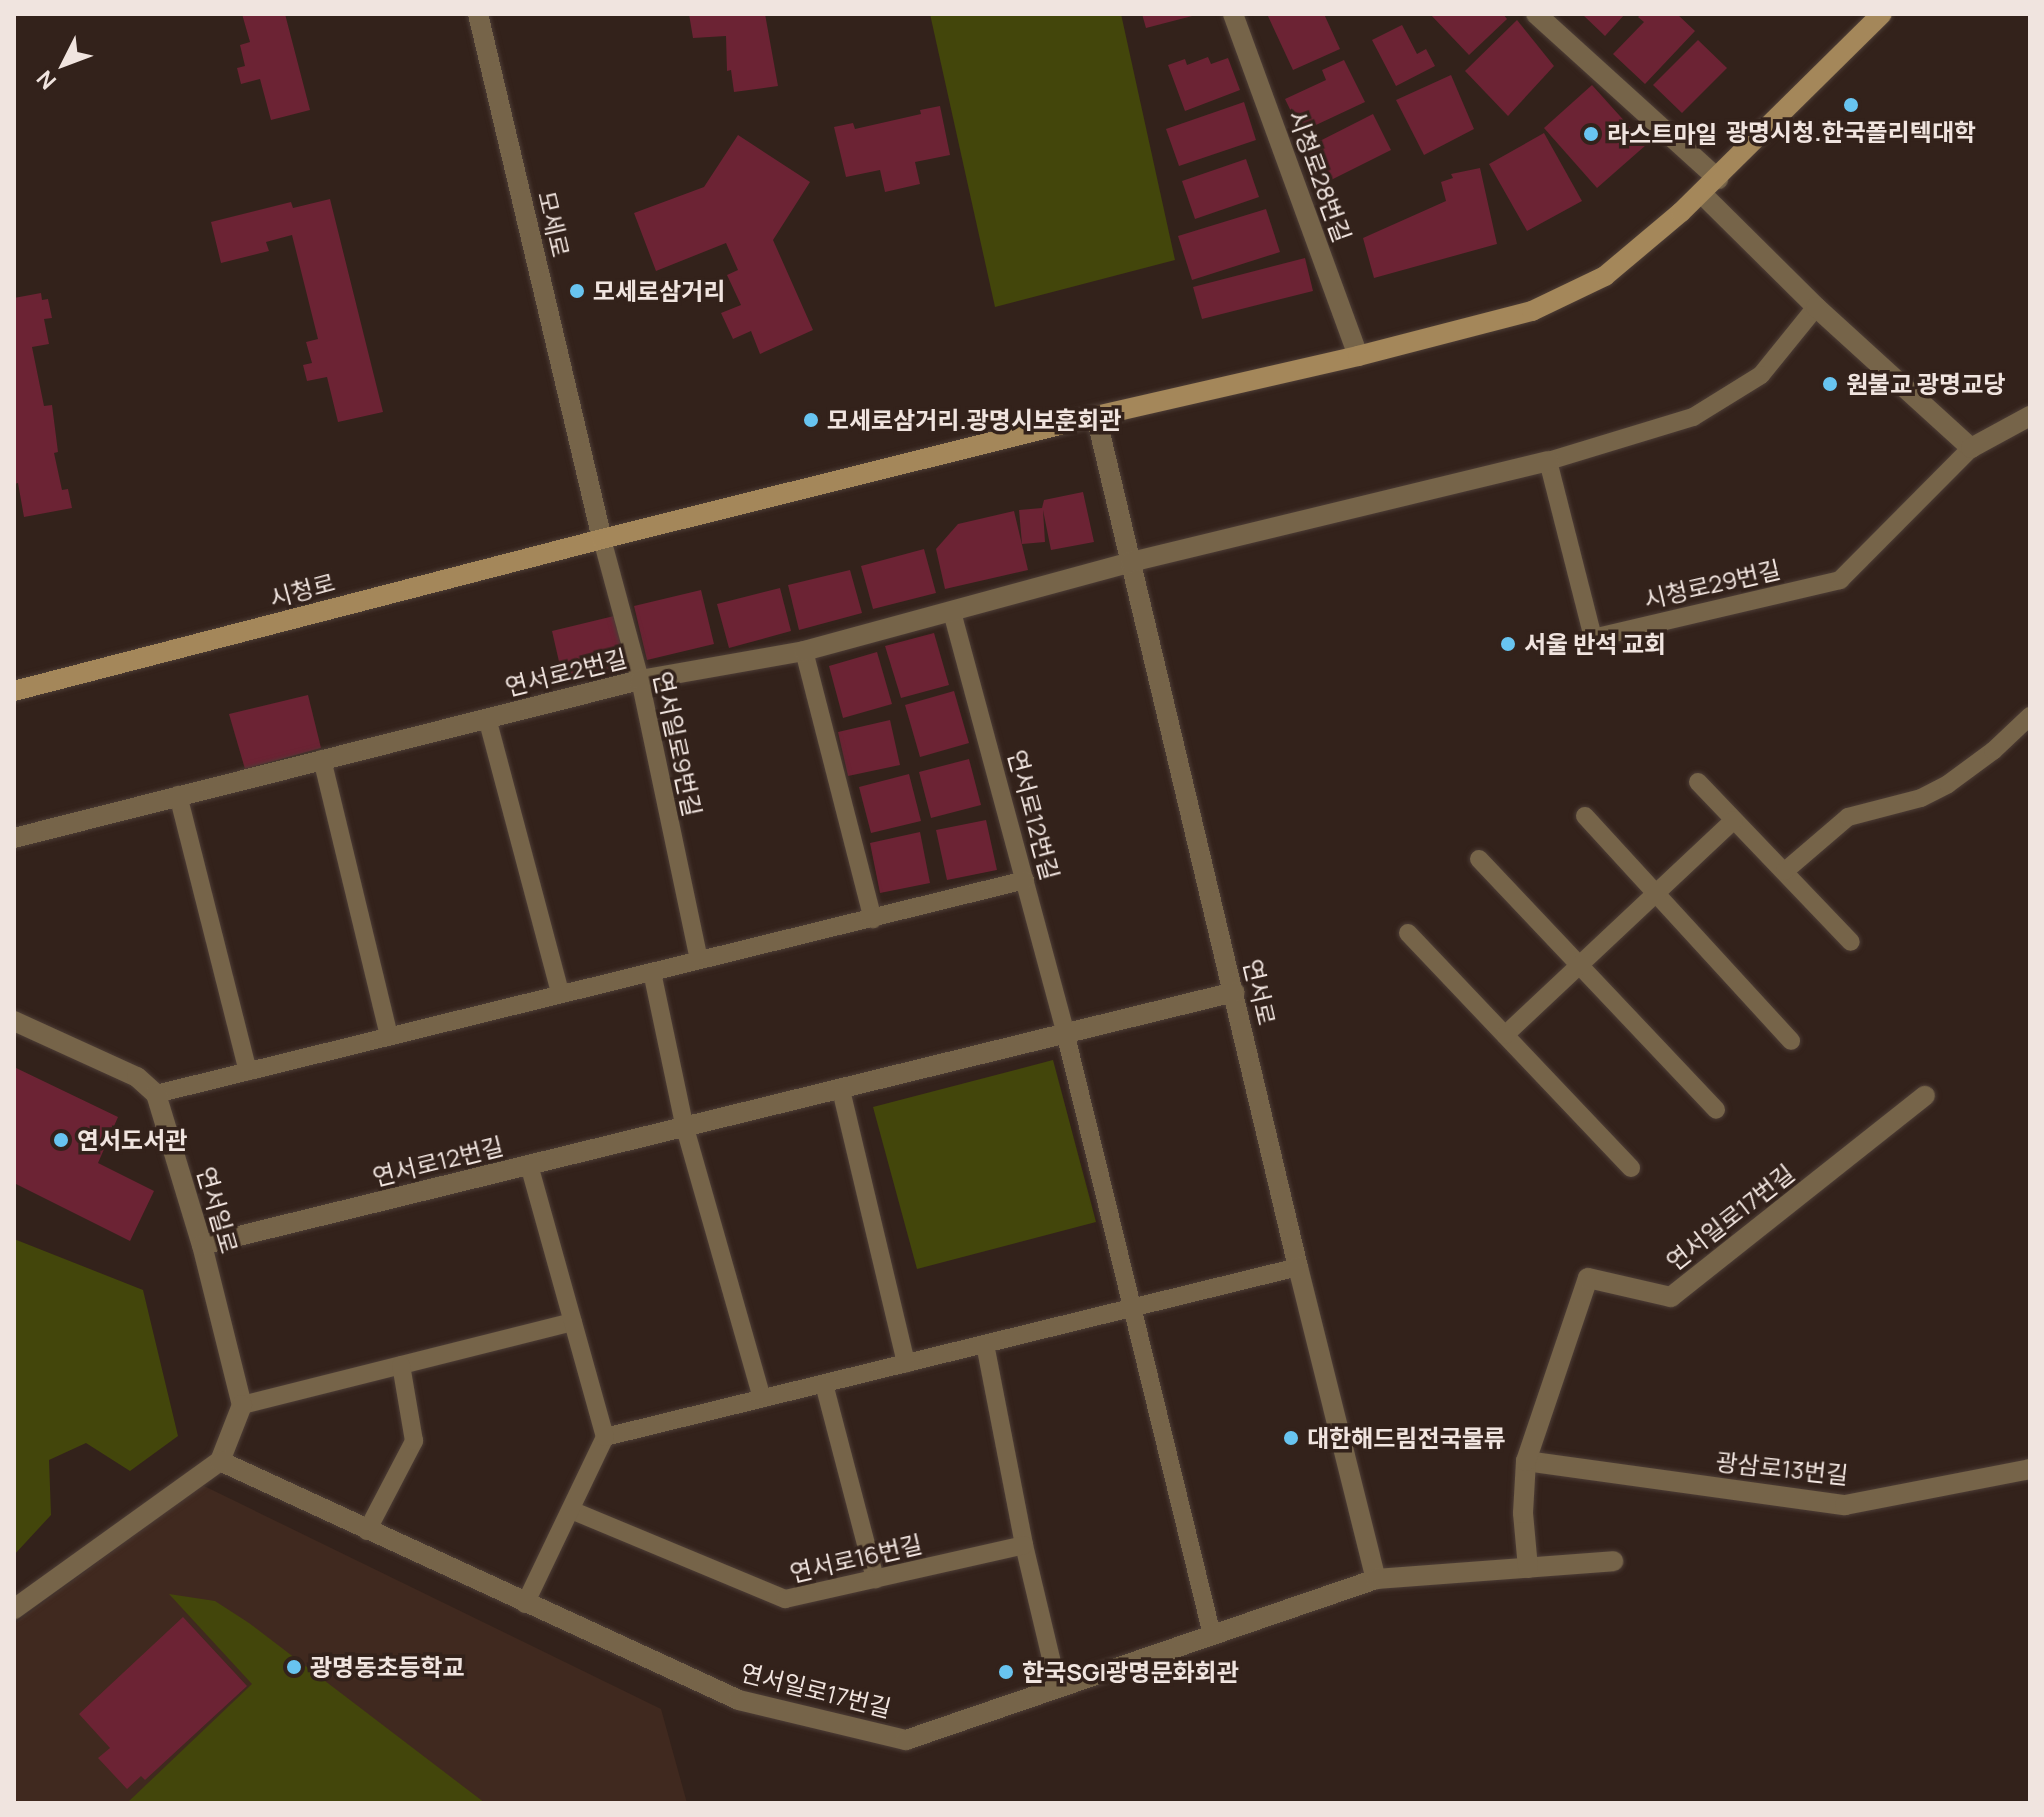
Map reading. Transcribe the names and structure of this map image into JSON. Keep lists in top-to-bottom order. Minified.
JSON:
{"streets":{"main road":["시청로"],"street":["시청로28번길","모세로","시청로29번길","연서로2번길","연서로12번길","연서로","연서일로","연서일로17번길","광삼로13번길"],"lane":["연서일로9번길","연서로16번길"]},"crossings":[["시청로28번길","시청로"],["모세로","시청로"],["모세로","연서일로9번길"],["시청로","연서일로9번길"],["시청로","연서로"],["연서로2번길","연서일로9번길"],["연서로2번길","연서로12번길"],["연서로2번길","연서로"],["연서로12번길","연서로"],["연서로12번길","연서일로"],["연서로","연서일로17번길"],["연서일로17번길","광삼로13번길"]],"places":["광명시청.한국폴리텍대학","라스트마일","모세로삼거리","원불교 광명교당","모세로삼거리.광명시보훈회관","서울 반석 교회","연서도서관","대한해드림전국물류","광명동초등학교","한국SGI광명문화회관"],"north":"bottom left"}
